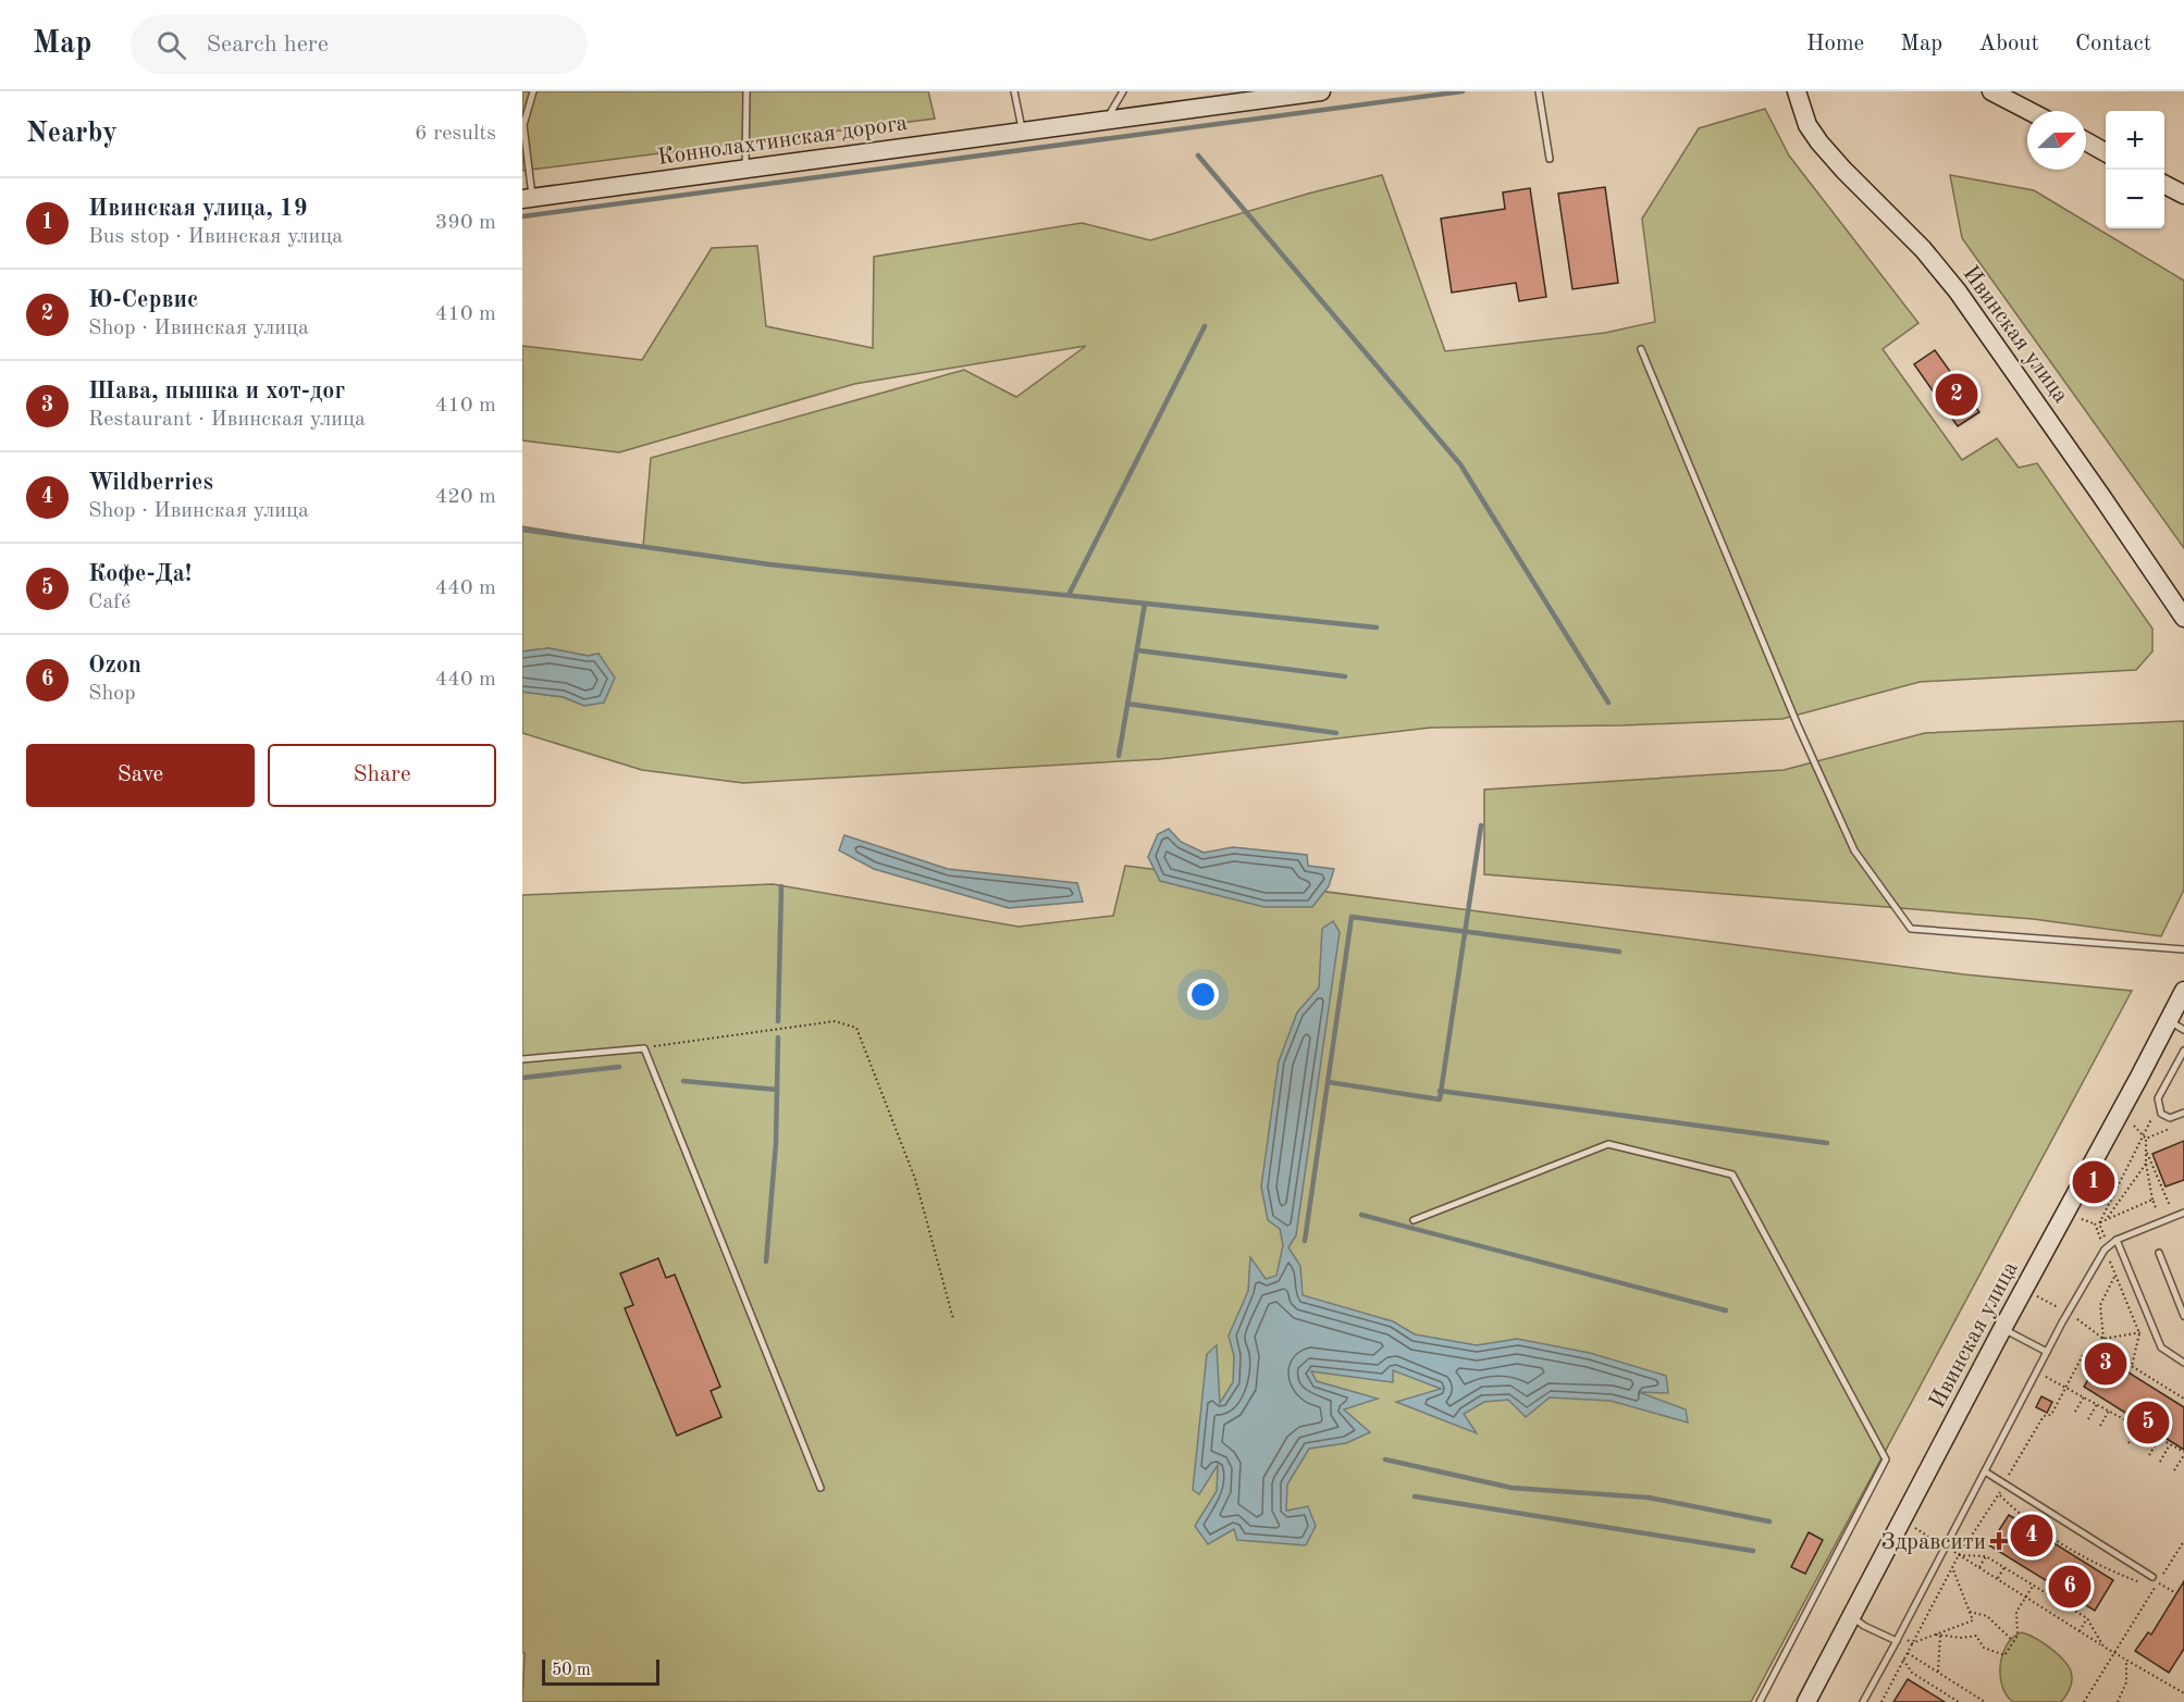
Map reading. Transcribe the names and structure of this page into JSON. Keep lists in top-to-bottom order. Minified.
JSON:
{"streets":{"street":["Коннолахтинская дорога","Ивинская улица"]},"places":{"health":["Здравсити"]},"scale_bar":"50 m","north":"right","page":{"header":"Map","search":"Search here","nav":["Home","Map","About","Contact"],"heading":["Nearby","6 results"],"map_buttons":["+","−"],"list":[{"mark":"1","name":"Ивинская улица, 19","note":"Bus stop · Ивинская улица","value":"390 m"},{"mark":"2","name":"Ю-Сервис","note":"Shop · Ивинская улица","value":"410 m"},{"mark":"3","name":"Шава, пышка и хот-дог","note":"Restaurant · Ивинская улица","value":"410 m"},{"mark":"4","name":"Wildberries","note":"Shop · Ивинская улица","value":"420 m"},{"mark":"5","name":"Кофе-Да!","note":"Café","value":"440 m"},{"mark":"6","name":"Ozon","note":"Shop","value":"440 m"}],"pins":["2","1","3","5","4","6"],"buttons":["Save","Share"],"scale":"50 m"}}
